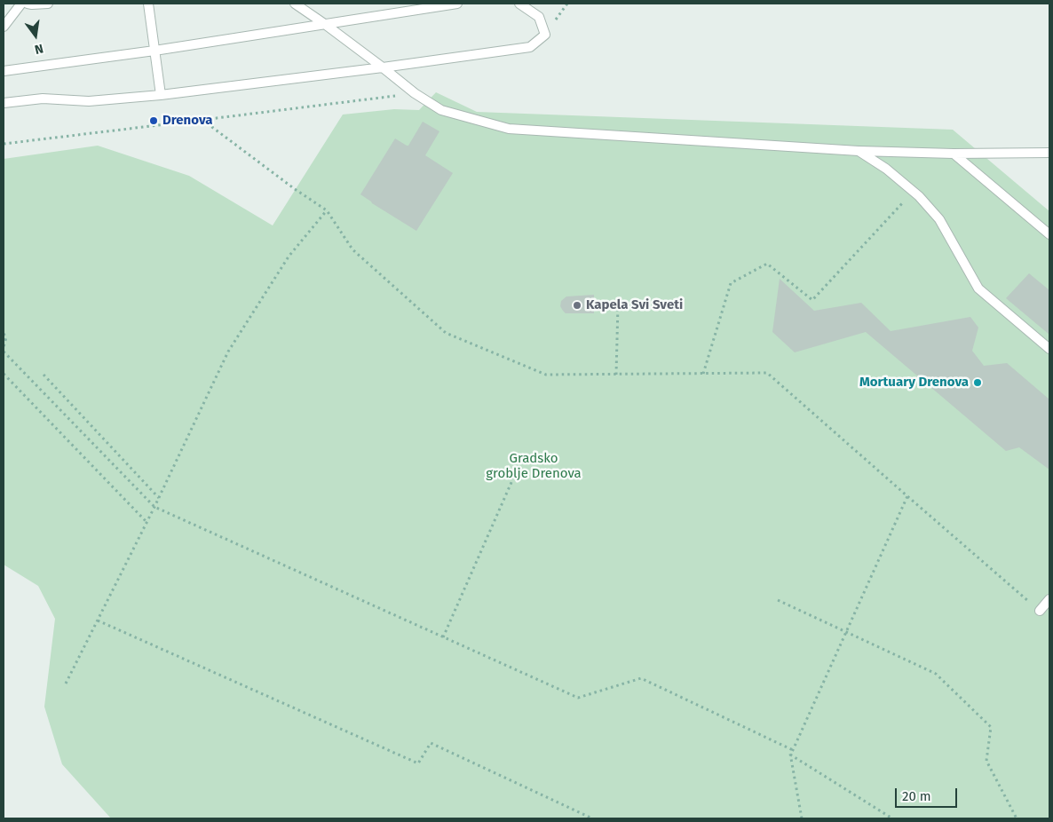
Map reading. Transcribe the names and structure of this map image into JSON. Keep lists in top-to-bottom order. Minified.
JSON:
{"parks":["Gradsko groblje Drenova"],"places":["Drenova","Kapela Svi Sveti","Mortuary Drenova"],"scale_bar":"20 m","north":"bottom"}
